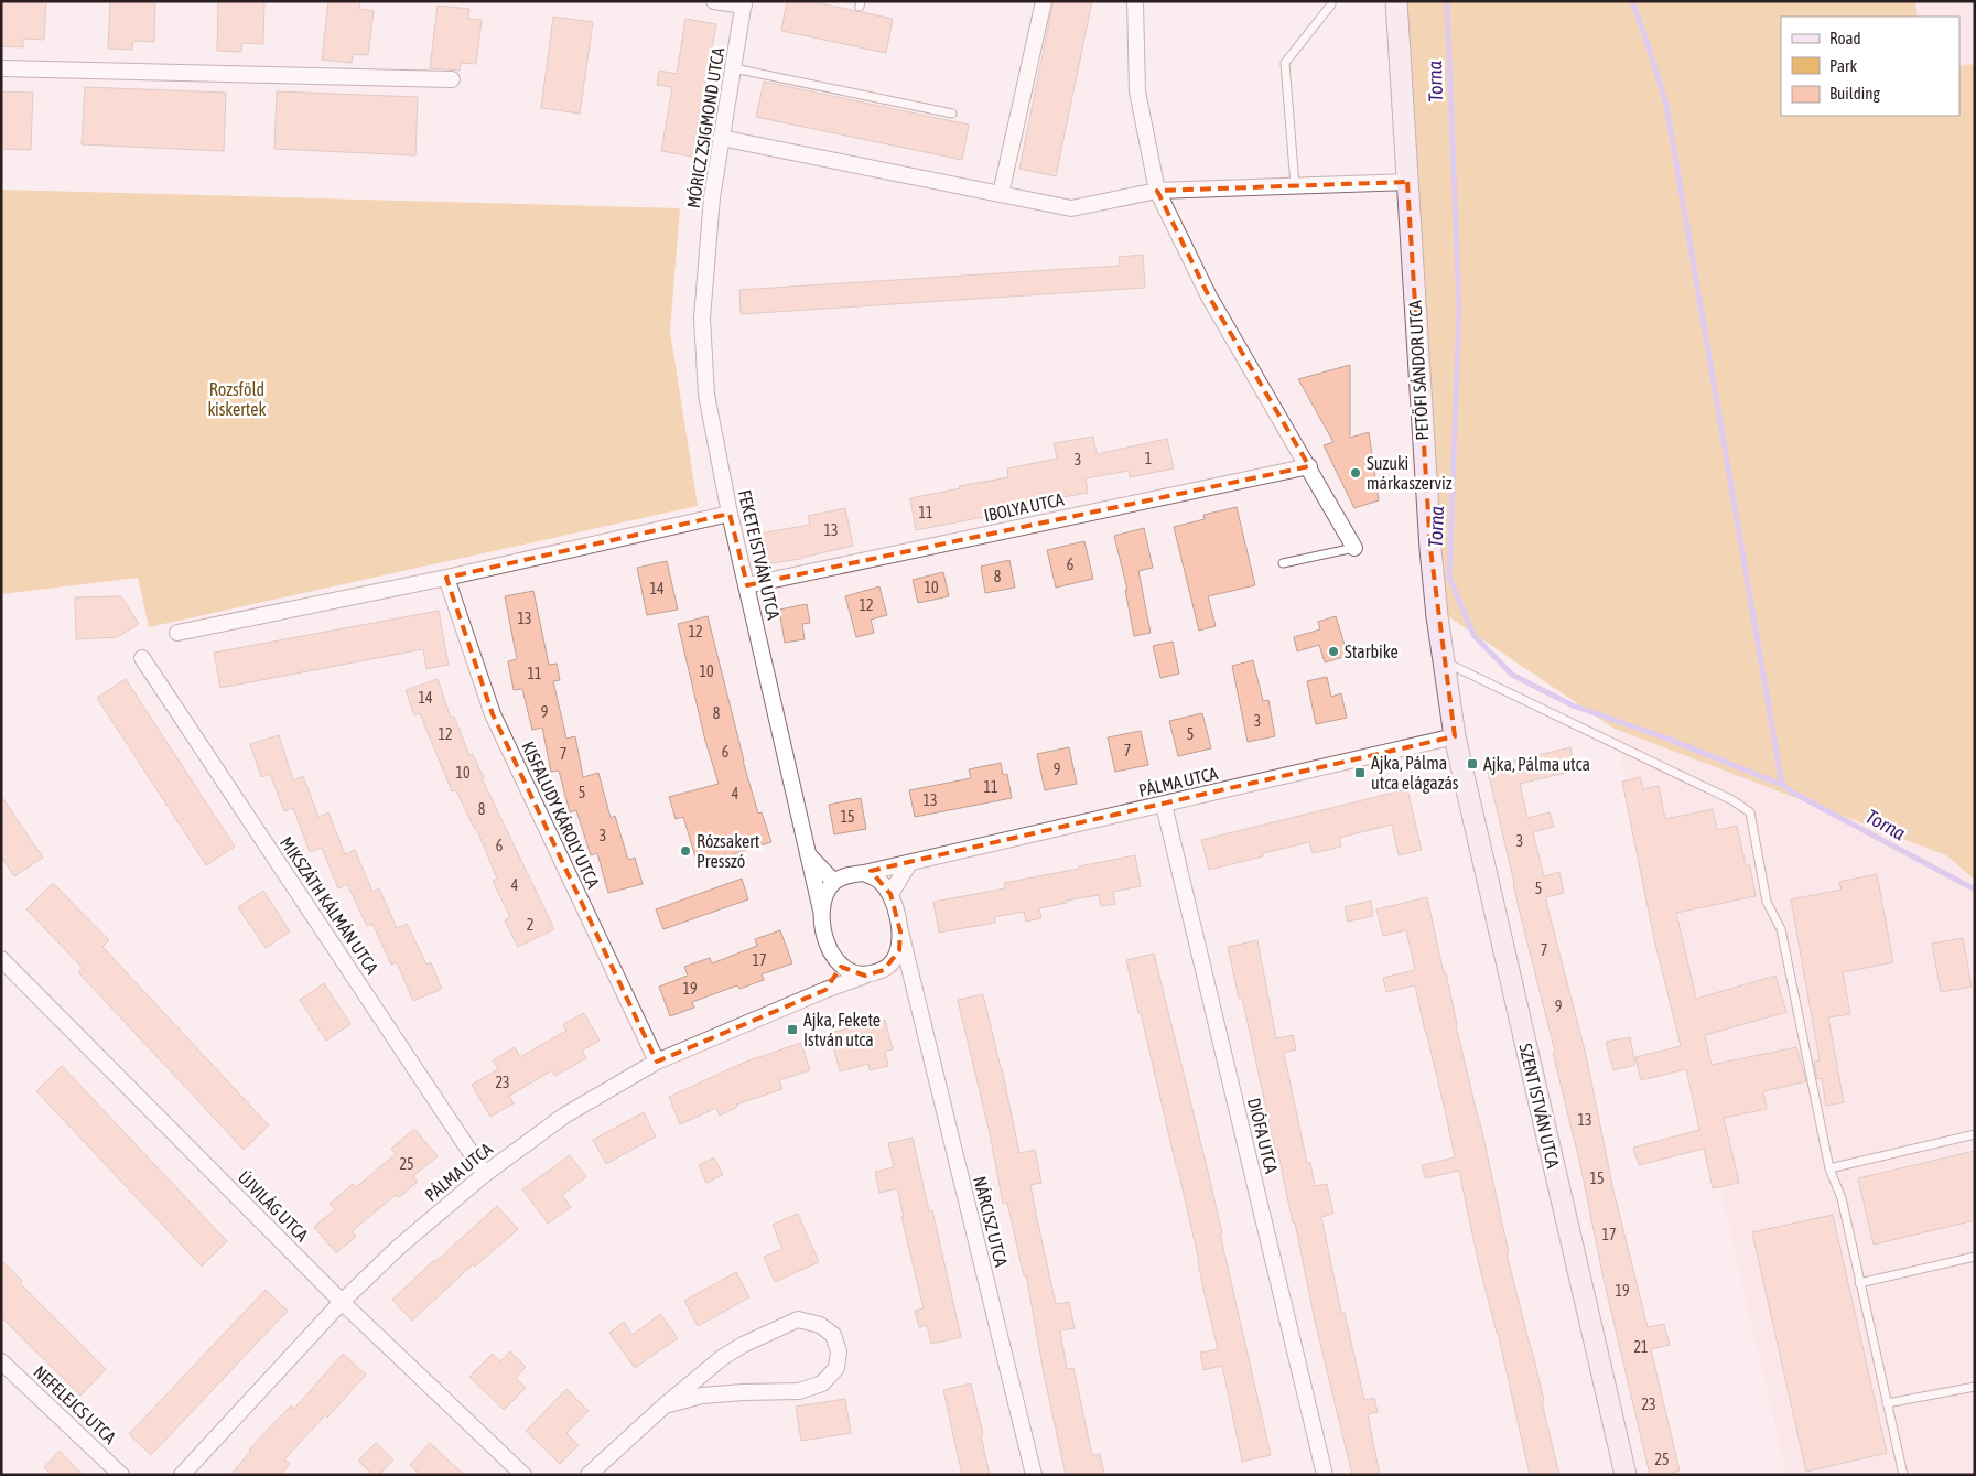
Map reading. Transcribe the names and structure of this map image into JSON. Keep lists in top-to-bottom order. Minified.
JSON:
{"streets":{"main road":["PETŐFI SÁNDOR UTCA","SZENT ISTVÁN UTCA"],"street":["MÓRICZ ZSIGMOND UTCA","IBOLYA UTCA","FEKETE ISTVÁN UTCA","PÁLMA UTCA","KISFALUDY KÁROLY UTCA","MIKSZÁTH KÁLMÁN UTCA","DIÓFA UTCA","ÚJVILÁG UTCA","NÁRCISZ UTCA","NEFELEJCS UTCA"]},"crossings":[["MÓRICZ ZSIGMOND UTCA","FEKETE ISTVÁN UTCA"],["PETŐFI SÁNDOR UTCA","PÁLMA UTCA"],["PETŐFI SÁNDOR UTCA","SZENT ISTVÁN UTCA"],["IBOLYA UTCA","FEKETE ISTVÁN UTCA"],["FEKETE ISTVÁN UTCA","PÁLMA UTCA"],["FEKETE ISTVÁN UTCA","NÁRCISZ UTCA"],["PÁLMA UTCA","KISFALUDY KÁROLY UTCA"],["PÁLMA UTCA","MIKSZÁTH KÁLMÁN UTCA"],["PÁLMA UTCA","SZENT ISTVÁN UTCA"],["PÁLMA UTCA","DIÓFA UTCA"],["PÁLMA UTCA","ÚJVILÁG UTCA"],["PÁLMA UTCA","NÁRCISZ UTCA"]],"water":["Torna"],"parks":["Rozsföld kiskertek"],"places":{"other":["Suzuki márkaszerviz","Starbike","Rózsakert Presszó"],"transit":["Ajka, Pálma utca","Ajka, Pálma utca elágazás","Ajka, Fekete István utca"]},"house_numbers":["1","3","11","13","6","8","10","14","12","13","12","10","11","14","9","8","3","12","5","7","6","7","9","10","11","5","4","13","8","15","3","3","6","4","5","2","7","17","19","9","23","13","25","15","17","19","21","23","25"],"legend":["Road","Park","Building"]}
